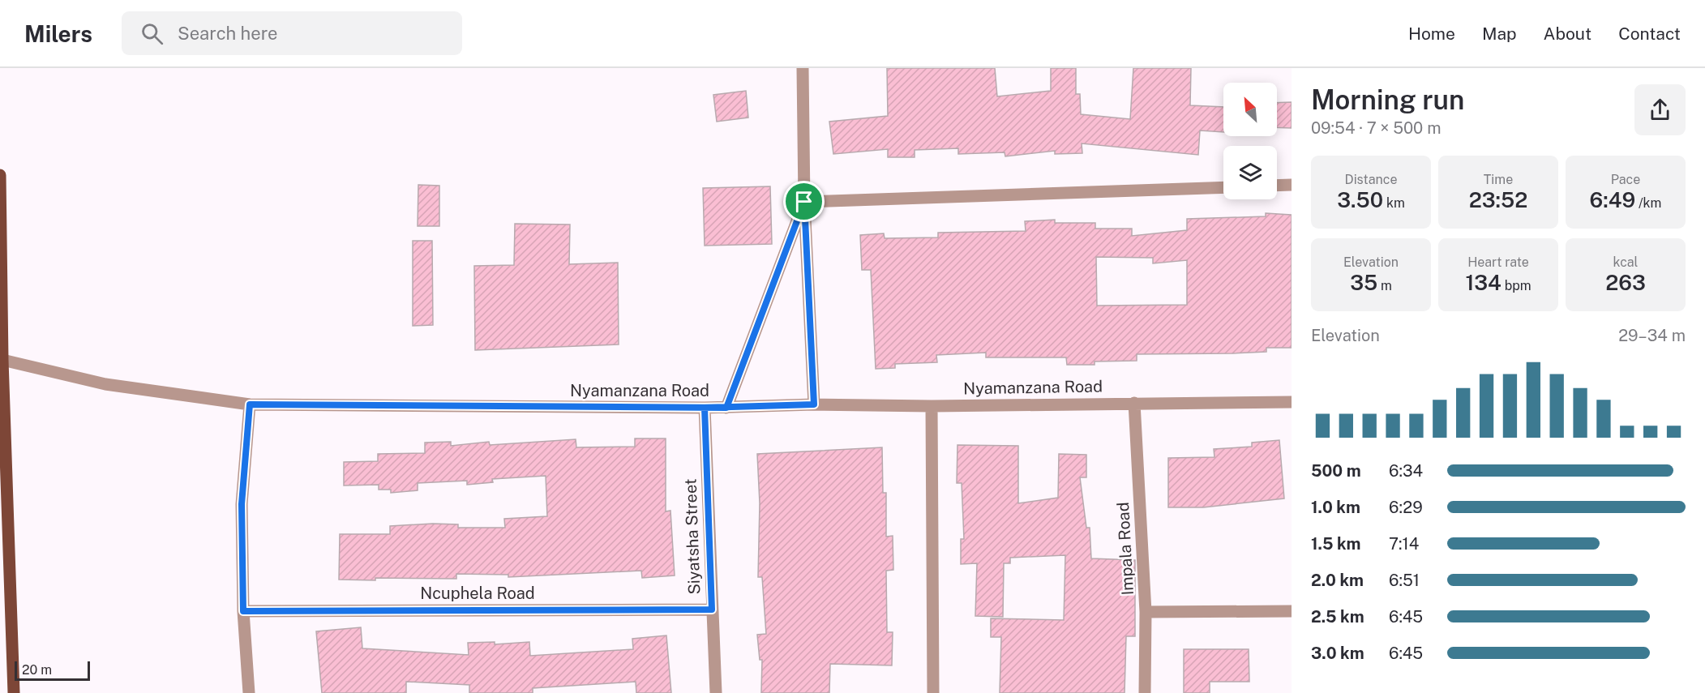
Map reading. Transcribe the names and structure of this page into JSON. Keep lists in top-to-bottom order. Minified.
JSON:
{"streets":{"street":["Nyamanzana Road","Siyatsha Street","Impala Road","Ncuphela Road"]},"crossings":[["Nyamanzana Road","Siyatsha Street"],["Nyamanzana Road","Impala Road"],["Siyatsha Street","Ncuphela Road"]],"scale_bar":"20 m","north":"top left","page":{"header":"Milers","search":"Search here","nav":["Home","Map","About","Contact"],"heading":["Morning run","09:54 · 7 × 500 m"],"stats":[["Distance","3.50 km"],["Time","23:52"],["Pace","6:49 /km"],["Elevation","35 m"],["Heart rate","134 bpm"],["kcal","263"]],"chart":["Elevation","29–34 m"],"list":[{"name":"500 m","note":"6:34"},{"name":"1.0 km","note":"6:29"},{"name":"1.5 km","note":"7:14"},{"name":"2.0 km","note":"6:51"},{"name":"2.5 km","note":"6:45"},{"name":"3.0 km","note":"6:45"}],"scale":"20 m"}}
